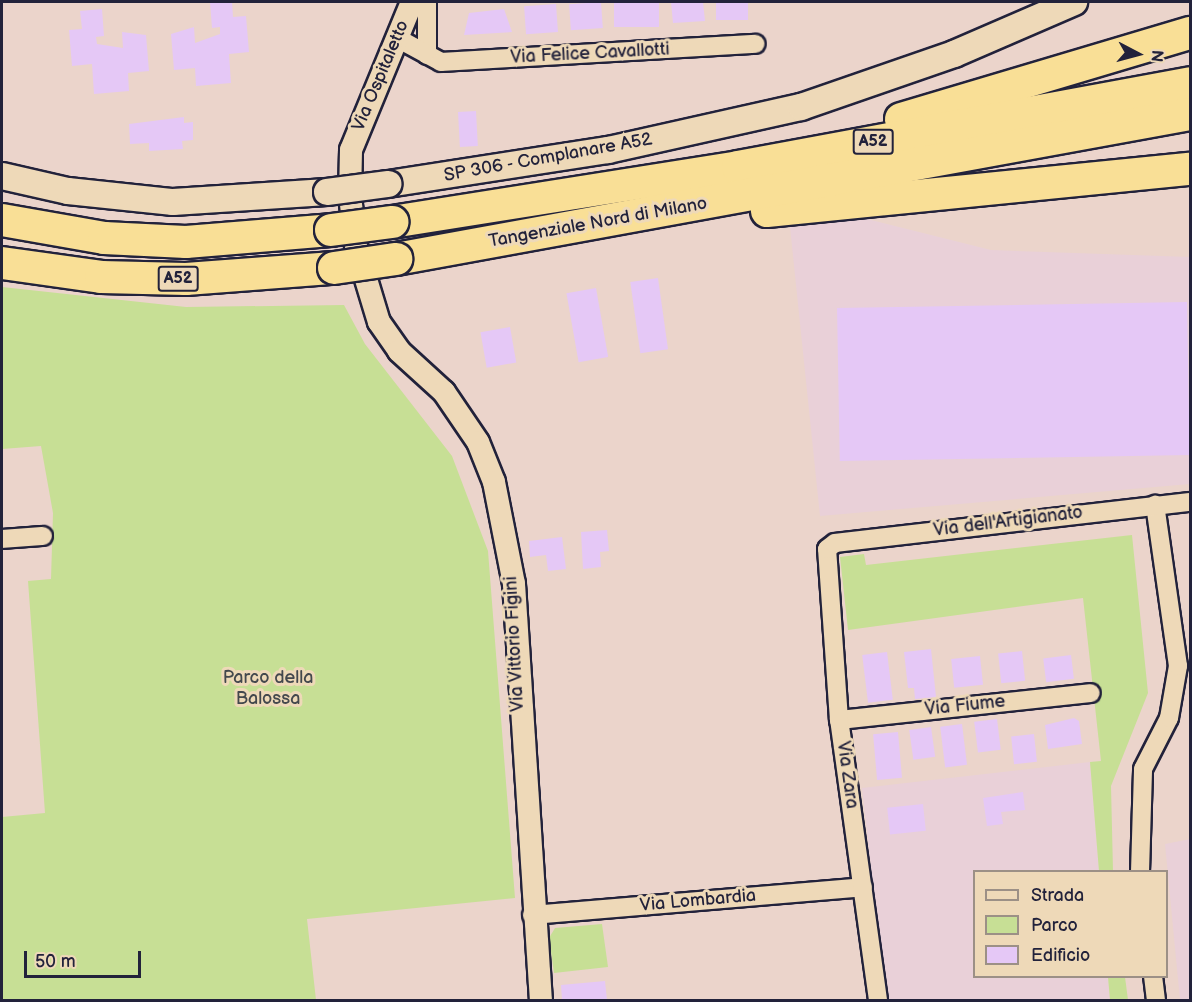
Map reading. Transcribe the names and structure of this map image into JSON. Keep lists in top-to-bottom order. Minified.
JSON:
{"streets":{"highway":["A52","Tangenziale Nord di Milano"],"main road":["SP 306 - Complanare A52"],"street":["Via Felice Cavallotti","Via Ospitaletto","Via dell'Artigianato","Via Vittorio Figini","Via Fiume","Via Zara","Via Lombardia"]},"crossings":[["Via Felice Cavallotti","Via Ospitaletto"],["Via Ospitaletto","Via Vittorio Figini"],["Via dell'Artigianato","Via Zara"],["Via Vittorio Figini","Via Lombardia"],["Via Fiume","Via Zara"],["Via Zara","Via Lombardia"]],"parks":["Parco della Balossa"],"legend":["Strada","Parco","Edificio"],"scale_bar":"50 m","north":"right"}
